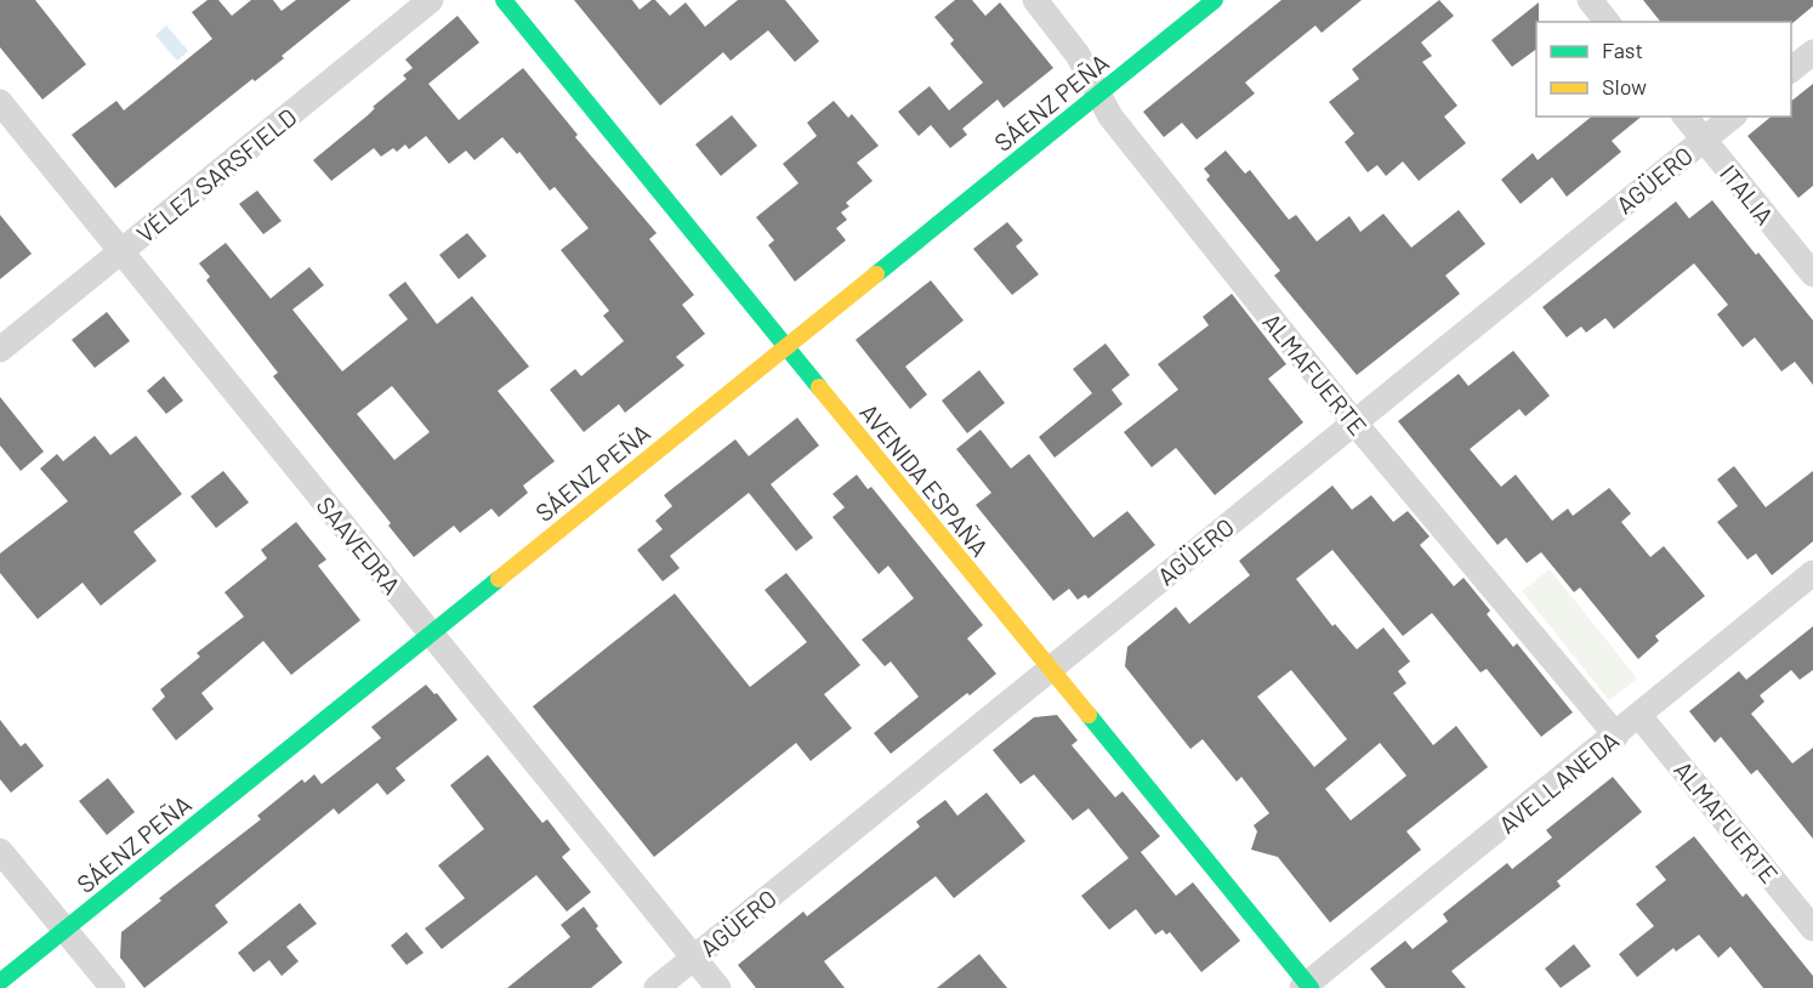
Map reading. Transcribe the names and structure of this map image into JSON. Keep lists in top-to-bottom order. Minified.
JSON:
{"streets":{"street":["SÁENZ PEÑA","VÉLEZ SARSFIELD","AGÜERO","ITALIA","ALMAFUERTE","AVENIDA ESPAÑA","SAAVEDRA","AVELLANEDA"]},"crossings":[["SÁENZ PEÑA","ALMAFUERTE"],["SÁENZ PEÑA","AVENIDA ESPAÑA"],["SÁENZ PEÑA","SAAVEDRA"],["VÉLEZ SARSFIELD","SAAVEDRA"],["AGÜERO","ITALIA"],["AGÜERO","ALMAFUERTE"],["AGÜERO","AVENIDA ESPAÑA"],["AGÜERO","SAAVEDRA"],["ALMAFUERTE","AVELLANEDA"],["AVENIDA ESPAÑA","AVELLANEDA"]],"legend":["Fast","Slow"]}
